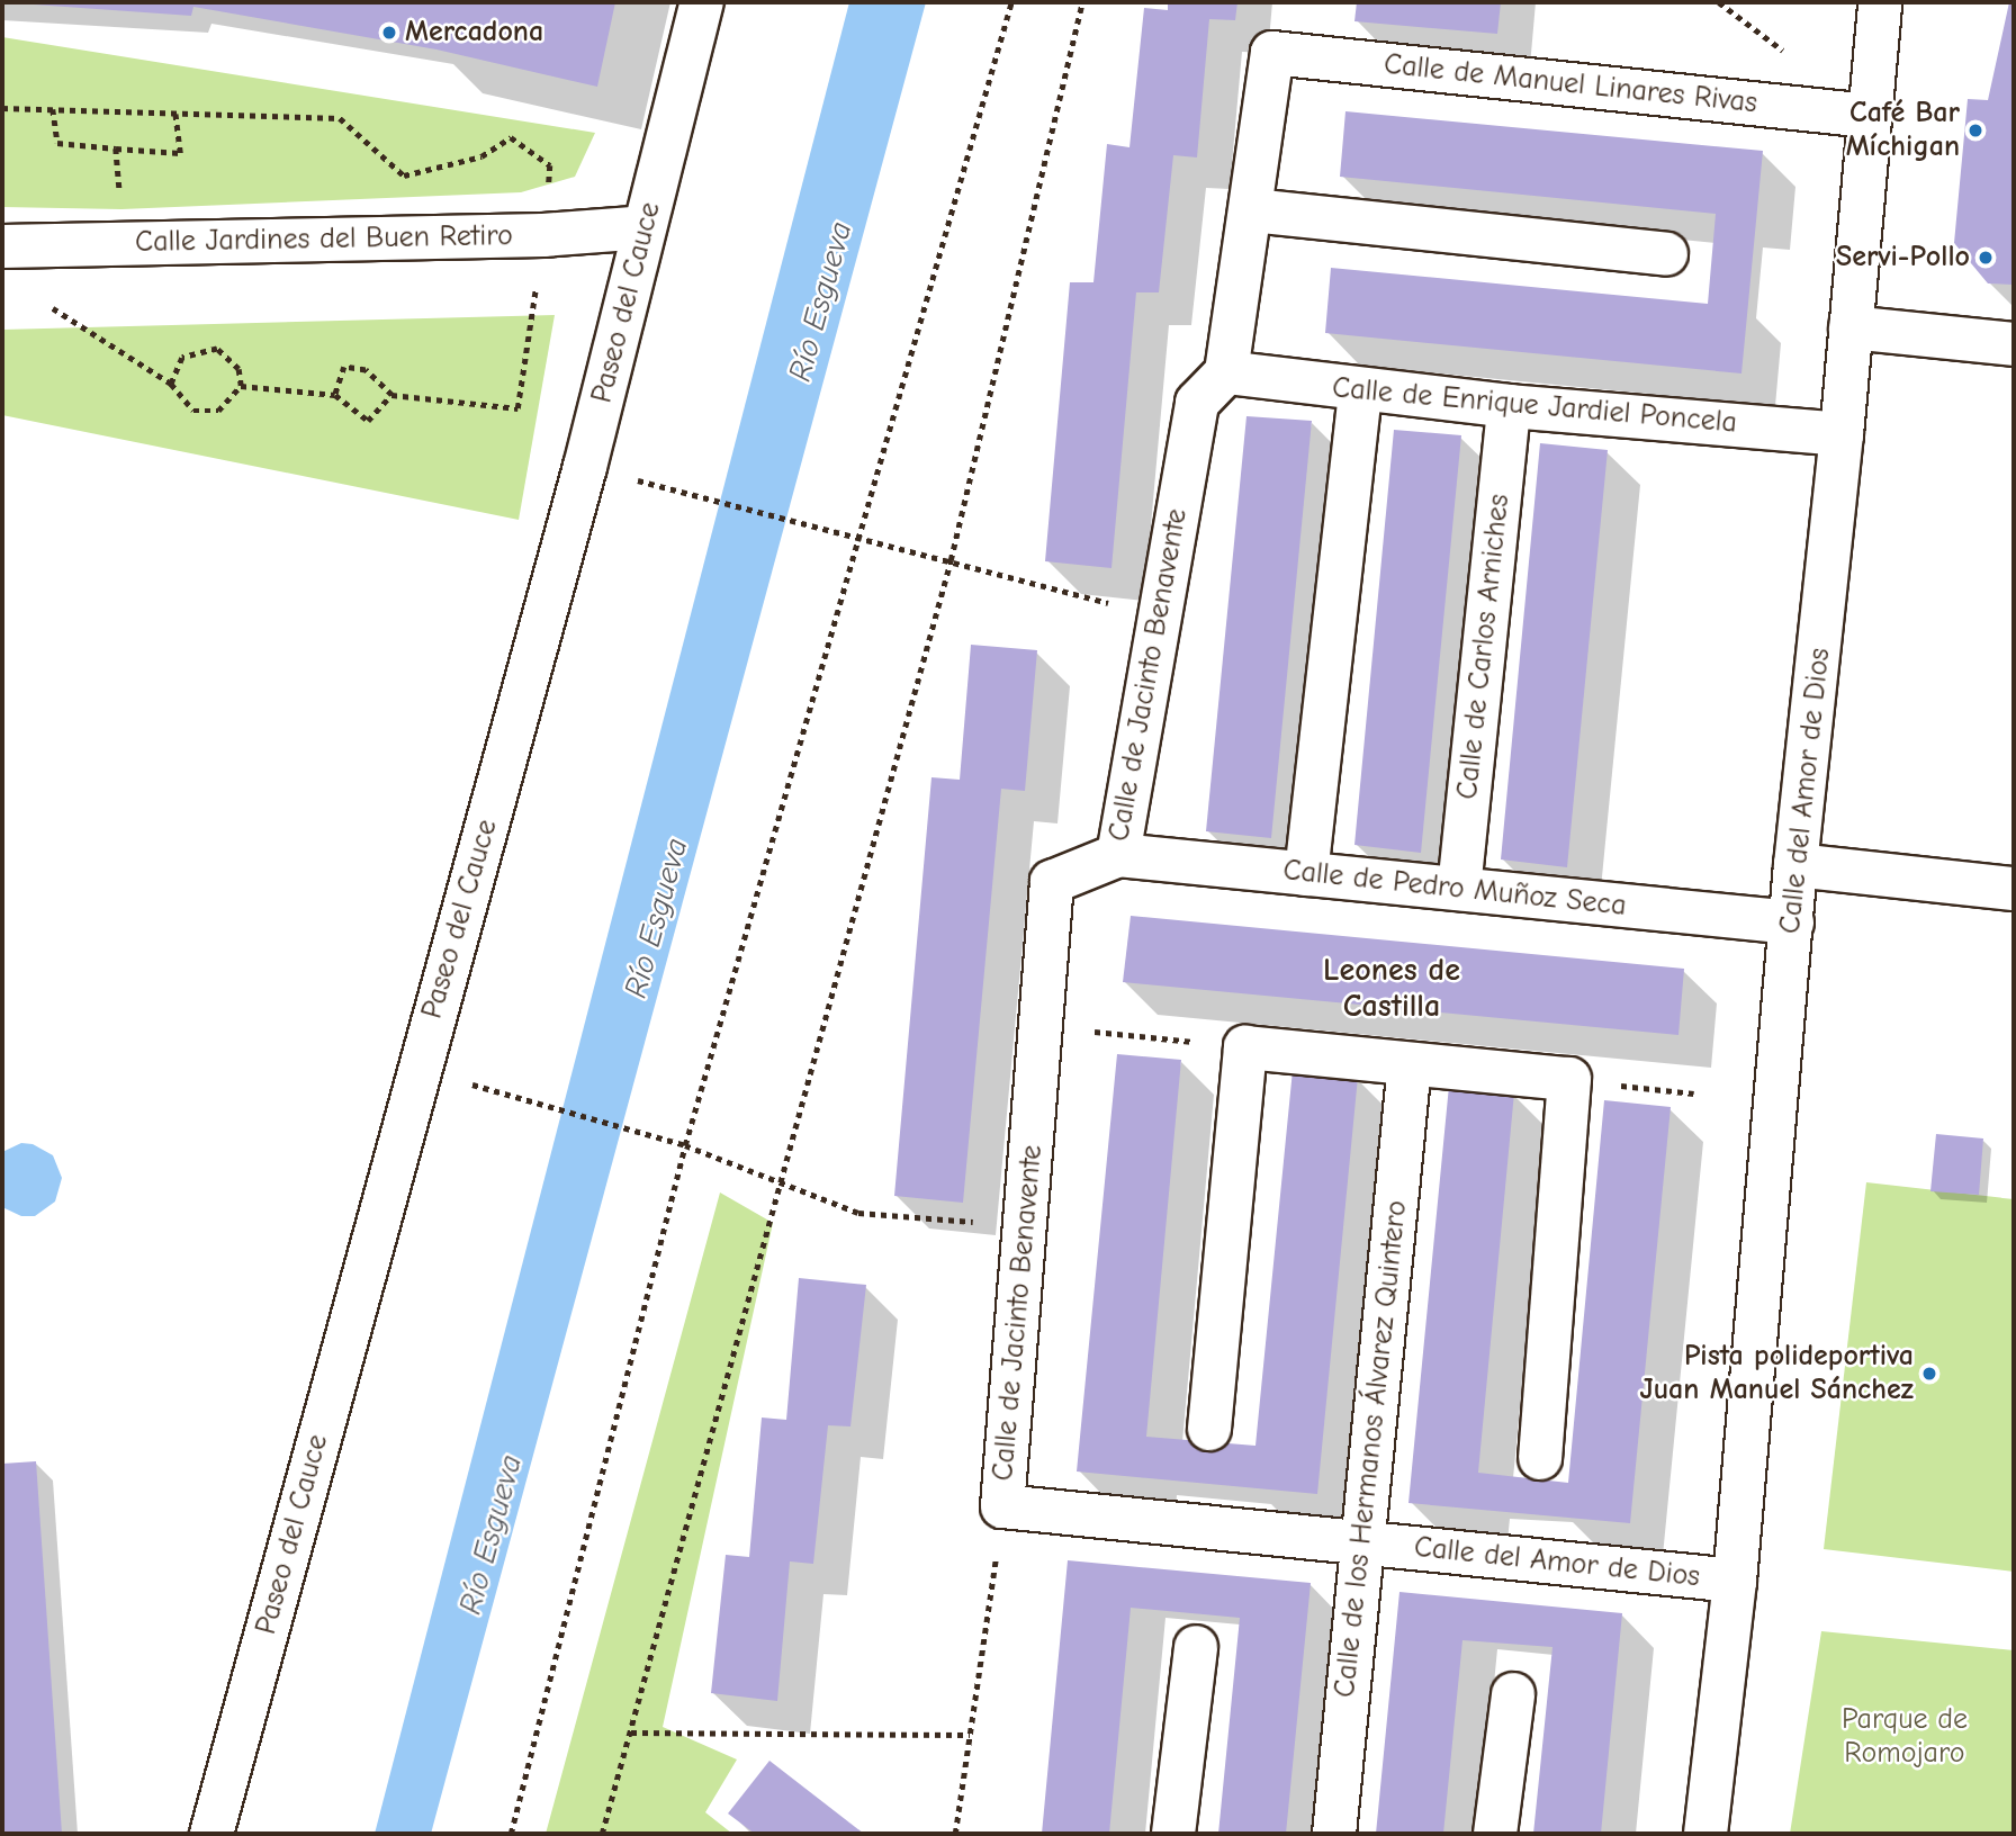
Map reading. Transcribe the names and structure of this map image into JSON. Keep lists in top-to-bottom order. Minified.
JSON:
{"streets":{"street":["Calle de Manuel Linares Rivas","Calle Jardines del Buen Retiro","Paseo del Cauce","Calle de Enrique Jardiel Poncela","Calle de Carlos Arniches","Calle de Jacinto Benavente","Calle del Amor de Dios","Calle de Pedro Muñoz Seca","Calle de los Hermanos Álvarez Quintero"]},"crossings":[["Calle de Manuel Linares Rivas","Calle del Amor de Dios"],["Calle Jardines del Buen Retiro","Paseo del Cauce"],["Calle de Enrique Jardiel Poncela","Calle de Carlos Arniches"],["Calle de Enrique Jardiel Poncela","Calle de Jacinto Benavente"],["Calle de Enrique Jardiel Poncela","Calle del Amor de Dios"],["Calle de Carlos Arniches","Calle de Pedro Muñoz Seca"],["Calle de Jacinto Benavente","Calle del Amor de Dios"],["Calle de Jacinto Benavente","Calle de Pedro Muñoz Seca"],["Calle del Amor de Dios","Calle de Pedro Muñoz Seca"],["Calle del Amor de Dios","Calle de los Hermanos Álvarez Quintero"]],"districts":["Leones de Castilla"],"water":["Río Esgueva"],"parks":["Parque de Romojaro"],"places":["Mercadona","Café Bar Míchigan","Servi-Pollo","Pista polideportiva Juan Manuel Sánchez"]}
